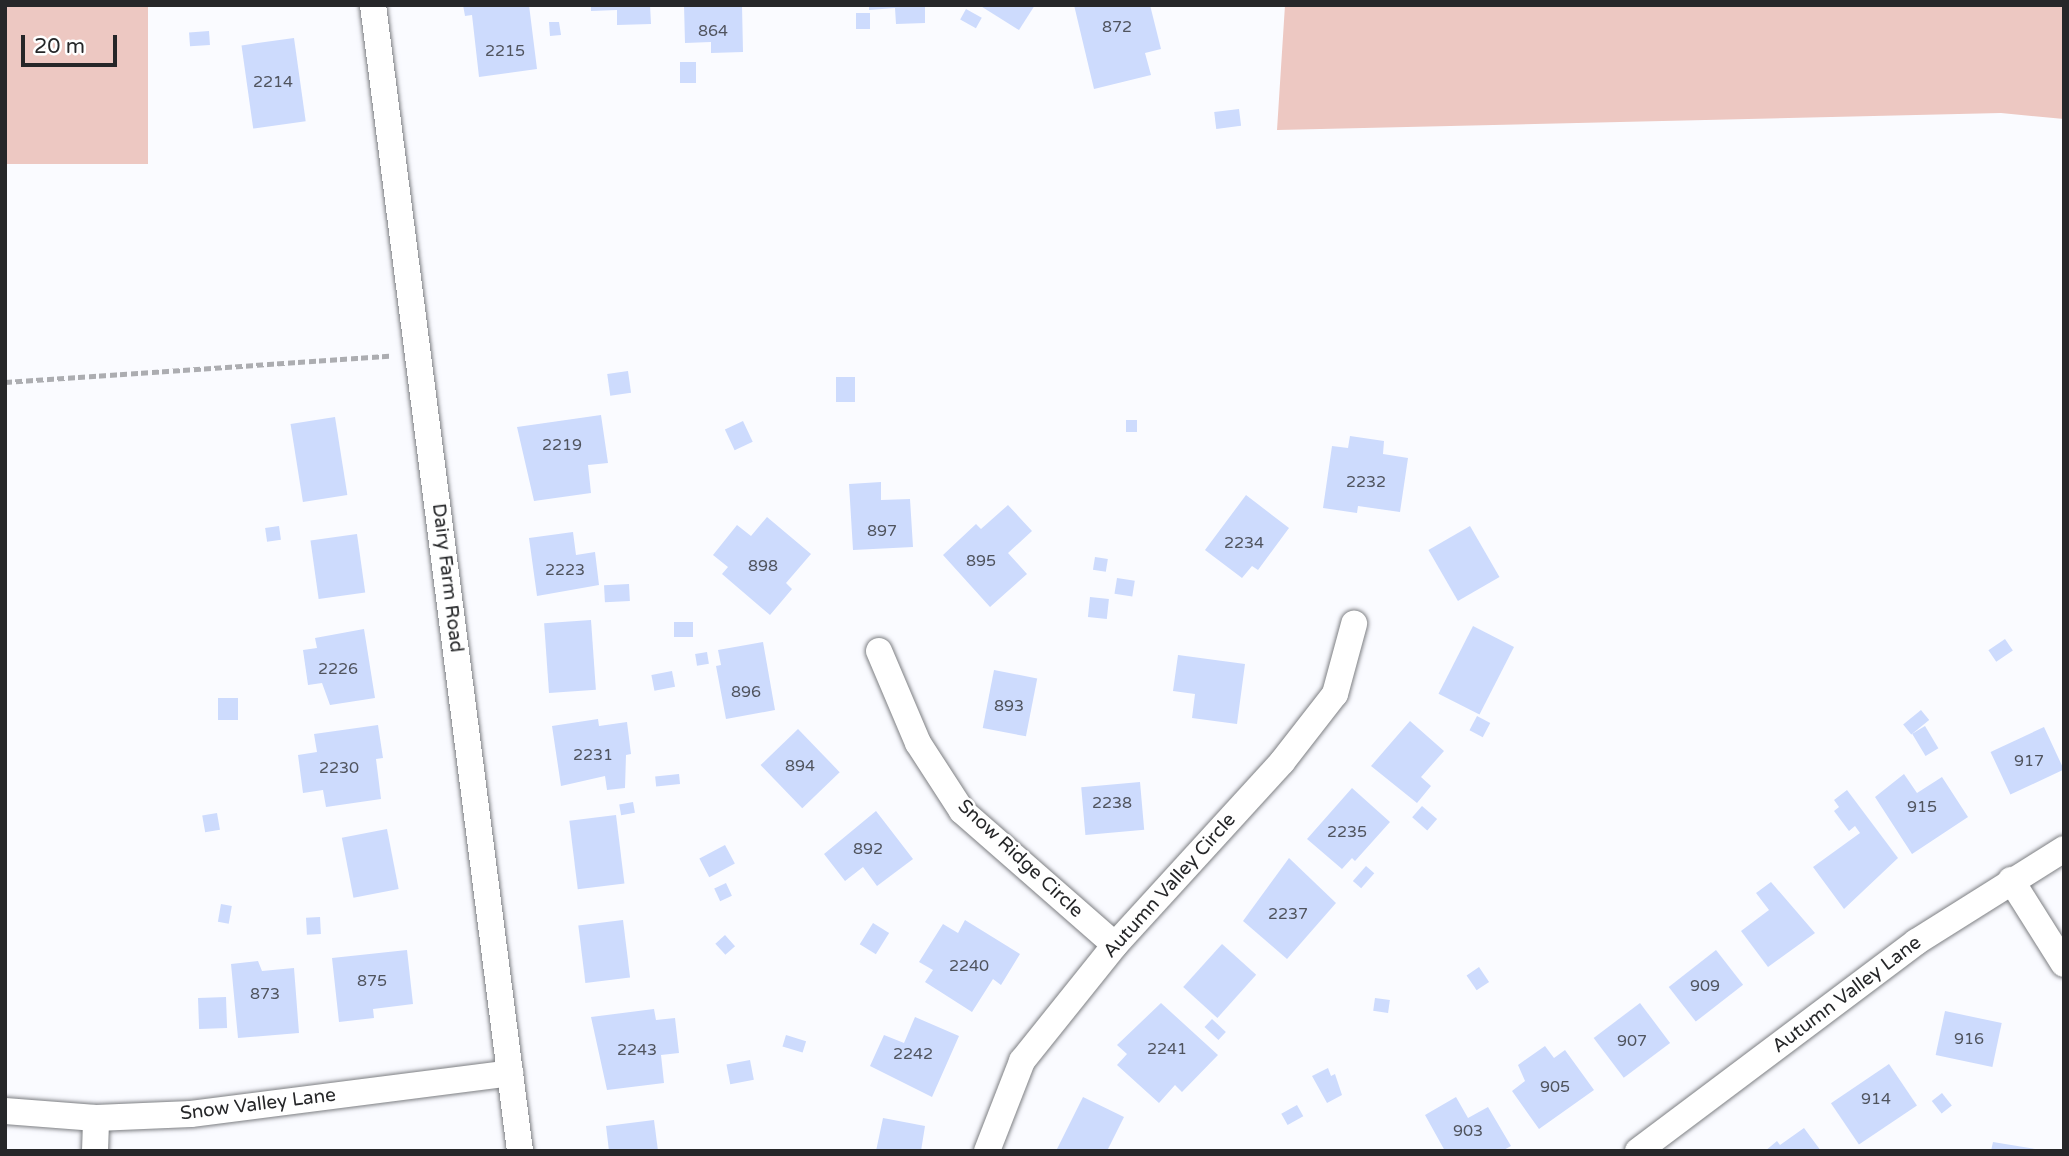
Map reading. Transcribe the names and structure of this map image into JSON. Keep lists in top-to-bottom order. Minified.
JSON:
{"streets":{"street":["Dairy Farm Road","Snow Ridge Circle","Autumn Valley Circle","Autumn Valley Lane","Snow Valley Lane"]},"crossings":[["Dairy Farm Road","Snow Valley Lane"],["Snow Ridge Circle","Autumn Valley Circle"]],"house_numbers":["872","864","2215","2214","2219","2232","897","2234","895","898","2223","2226","896","893","2231","917","894","2230","2238","915","2235","892","2237","2240","875","909","873","916","907","2241","2243","2242","905","914","903"],"scale_bar":"20 m"}
